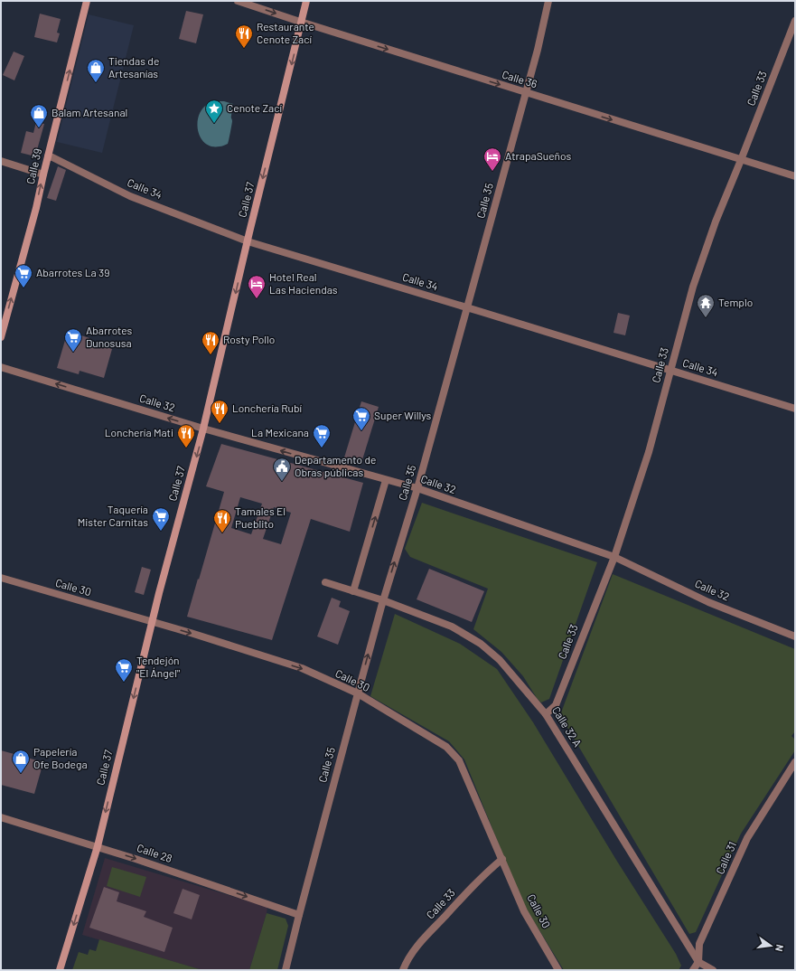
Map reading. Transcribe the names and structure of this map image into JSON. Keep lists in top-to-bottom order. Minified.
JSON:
{"streets":{"street":["Calle 36","Calle 33","Calle 39","Calle 34","Calle 37","Calle 35","Calle 32","Calle 30","Calle 32 A","Calle 28","Calle 31"]},"crossings":[["Calle 36","Calle 33"],["Calle 36","Calle 37"],["Calle 36","Calle 35"],["Calle 33","Calle 34"],["Calle 33","Calle 32"],["Calle 33","Calle 30"],["Calle 33","Calle 32 A"],["Calle 39","Calle 34"],["Calle 34","Calle 37"],["Calle 34","Calle 35"],["Calle 37","Calle 32"],["Calle 37","Calle 30"],["Calle 37","Calle 28"],["Calle 35","Calle 32"],["Calle 35","Calle 30"],["Calle 35","Calle 32 A"],["Calle 35","Calle 28"],["Calle 32 A","Calle 31"]],"one_way":["Calle 36","Calle 39","Calle 37","Calle 32","Calle 28"],"places":{"restaurant":["Restaurante Cenote Zací","Rosty Pollo","Lonchería Rubí","Lonchería Mati","Tamales El Pueblito"],"shop":["Tiendas de Artesanías","Balam Artesanal","Papelería Ofe Bodega"],"place":["Cenote Zací"],"hotel":["AtrapaSueños","Hotel Real Las Haciendas"],"supermarket":["Abarrotes La 39","Abarrotes Dunosusa","Super Willys","La Mexicana","Taquería Mister Carnitas","Tendejón \"El Ángel\""],"temple":["Templo"],"public building":["Departamento de Obras públicas"]},"north":"right"}
